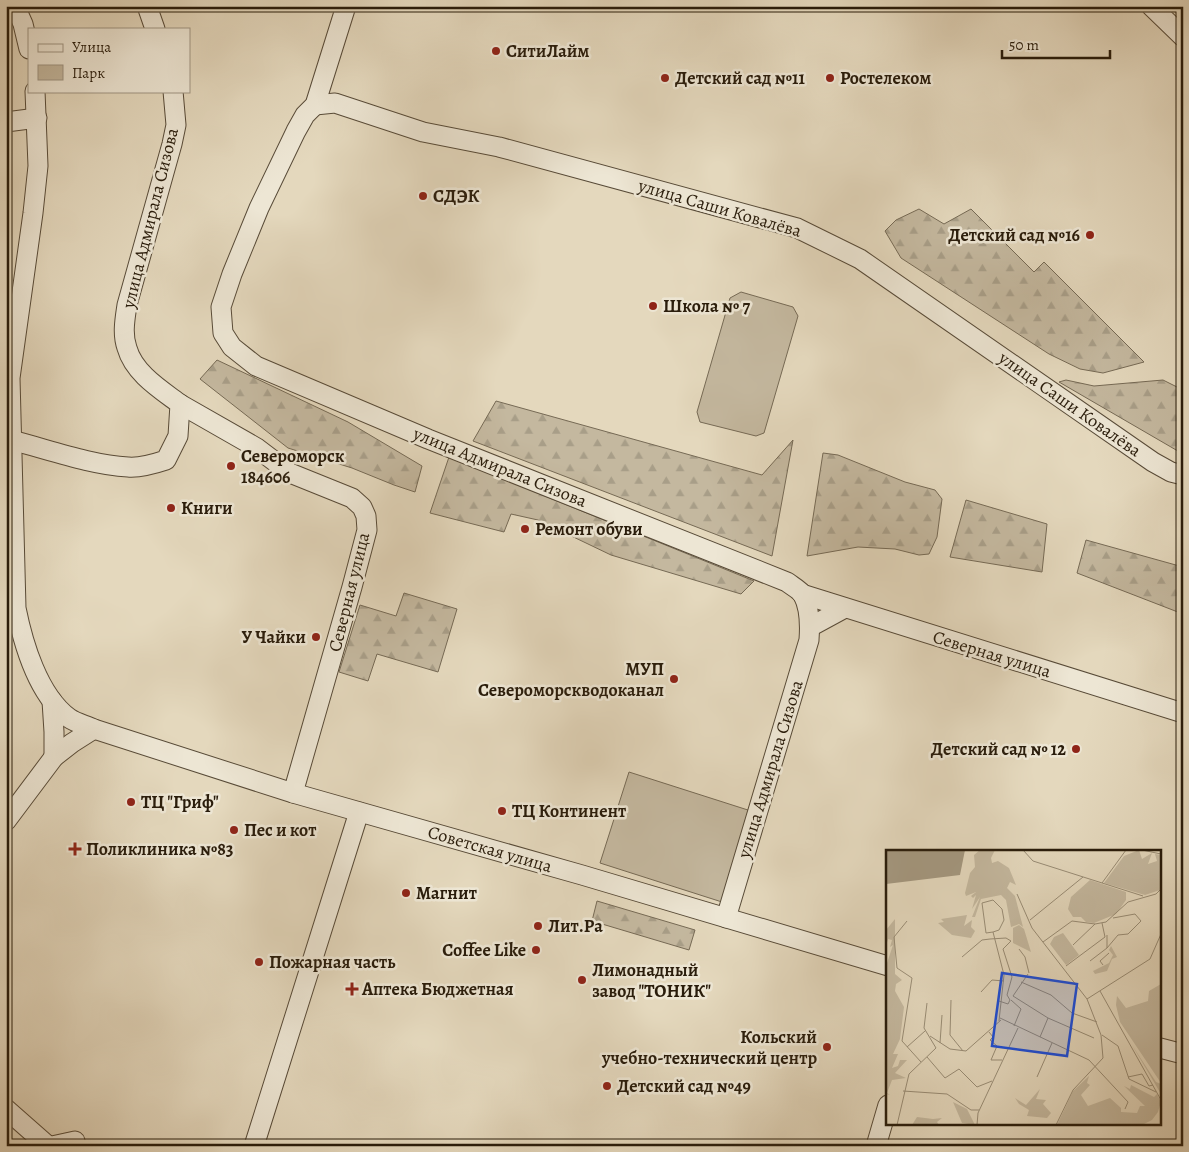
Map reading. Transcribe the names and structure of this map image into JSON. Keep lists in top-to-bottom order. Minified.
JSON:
{"streets":{"street":["улица Саши Ковалёва","улица Адмирала Сизова","Северная улица","Советская улица"]},"crossings":[["улица Саши Ковалёва","улица Адмирала Сизова"],["улица Адмирала Сизова","Северная улица"],["улица Адмирала Сизова","Советская улица"],["Северная улица","Советская улица"]],"places":{"other":["СитиЛайм","Детский сад №11","Ростелеком","СДЭК","Детский сад №16","Школа № 7","Североморск 184606","Книги","Ремонт обуви","У Чайки","МУП Североморскводоканал","Детский сад № 12","ТЦ \"Гриф\"","ТЦ Континент","Пес и кот","Магнит","Лит.Рa","Coffee Like","Пожарная часть","Лимонадный завод \"ТОНИК\"","Кольский учебно-технический центр","Детcкий сад №49"],"health":["Поликлиника №83","Аптека Бюджетная"]},"legend":["Улица","Парк"],"scale_bar":"50 m"}
